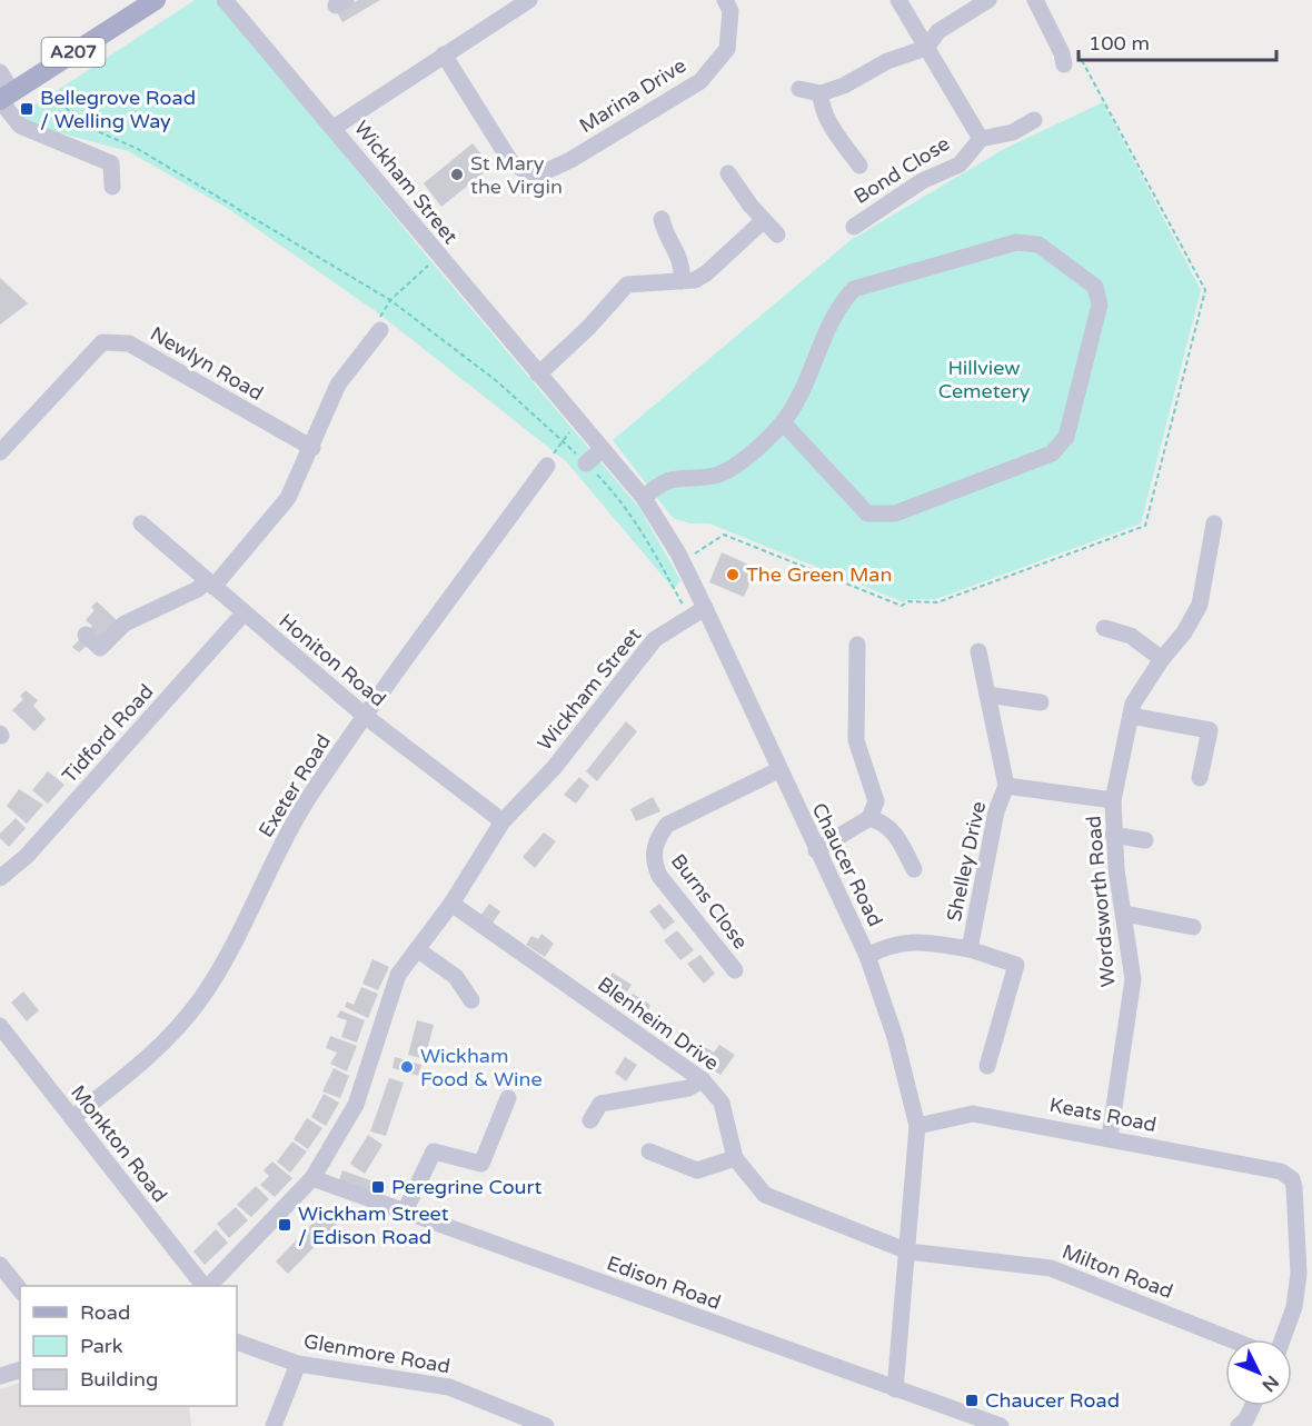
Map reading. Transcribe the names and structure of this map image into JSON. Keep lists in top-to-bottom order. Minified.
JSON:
{"streets":{"main road":["A207"],"street":["Marina Drive","Bond Close","Wickham Street","Newlyn Road","Honiton Road","Tidford Road","Exeter Road","Shelley Drive","Chaucer Road","Burns Close","Wordsworth Road","Blenheim Drive","Keats Road","Monkton Road","Milton Road","Edison Road","Glenmore Road"]},"crossings":[["Wickham Street","Honiton Road"],["Wickham Street","Chaucer Road"],["Wickham Street","Blenheim Drive"],["Wickham Street","Edison Road"],["Honiton Road","Tidford Road"],["Honiton Road","Exeter Road"],["Exeter Road","Monkton Road"],["Shelley Drive","Chaucer Road"],["Shelley Drive","Wordsworth Road"],["Chaucer Road","Burns Close"],["Chaucer Road","Blenheim Drive"],["Chaucer Road","Keats Road"],["Chaucer Road","Milton Road"],["Chaucer Road","Edison Road"],["Wordsworth Road","Keats Road"],["Blenheim Drive","Milton Road"]],"parks":["Hillview Cemetery"],"places":{"transit":["Bellegrove Road / Welling Way","Peregrine Court","Wickham Street / Edison Road","Chaucer Road"],"other":["St Mary the Virgin","The Green Man","Wickham Food & Wine"]},"legend":["Road","Park","Building"],"scale_bar":"100 m","north":"bottom right"}
